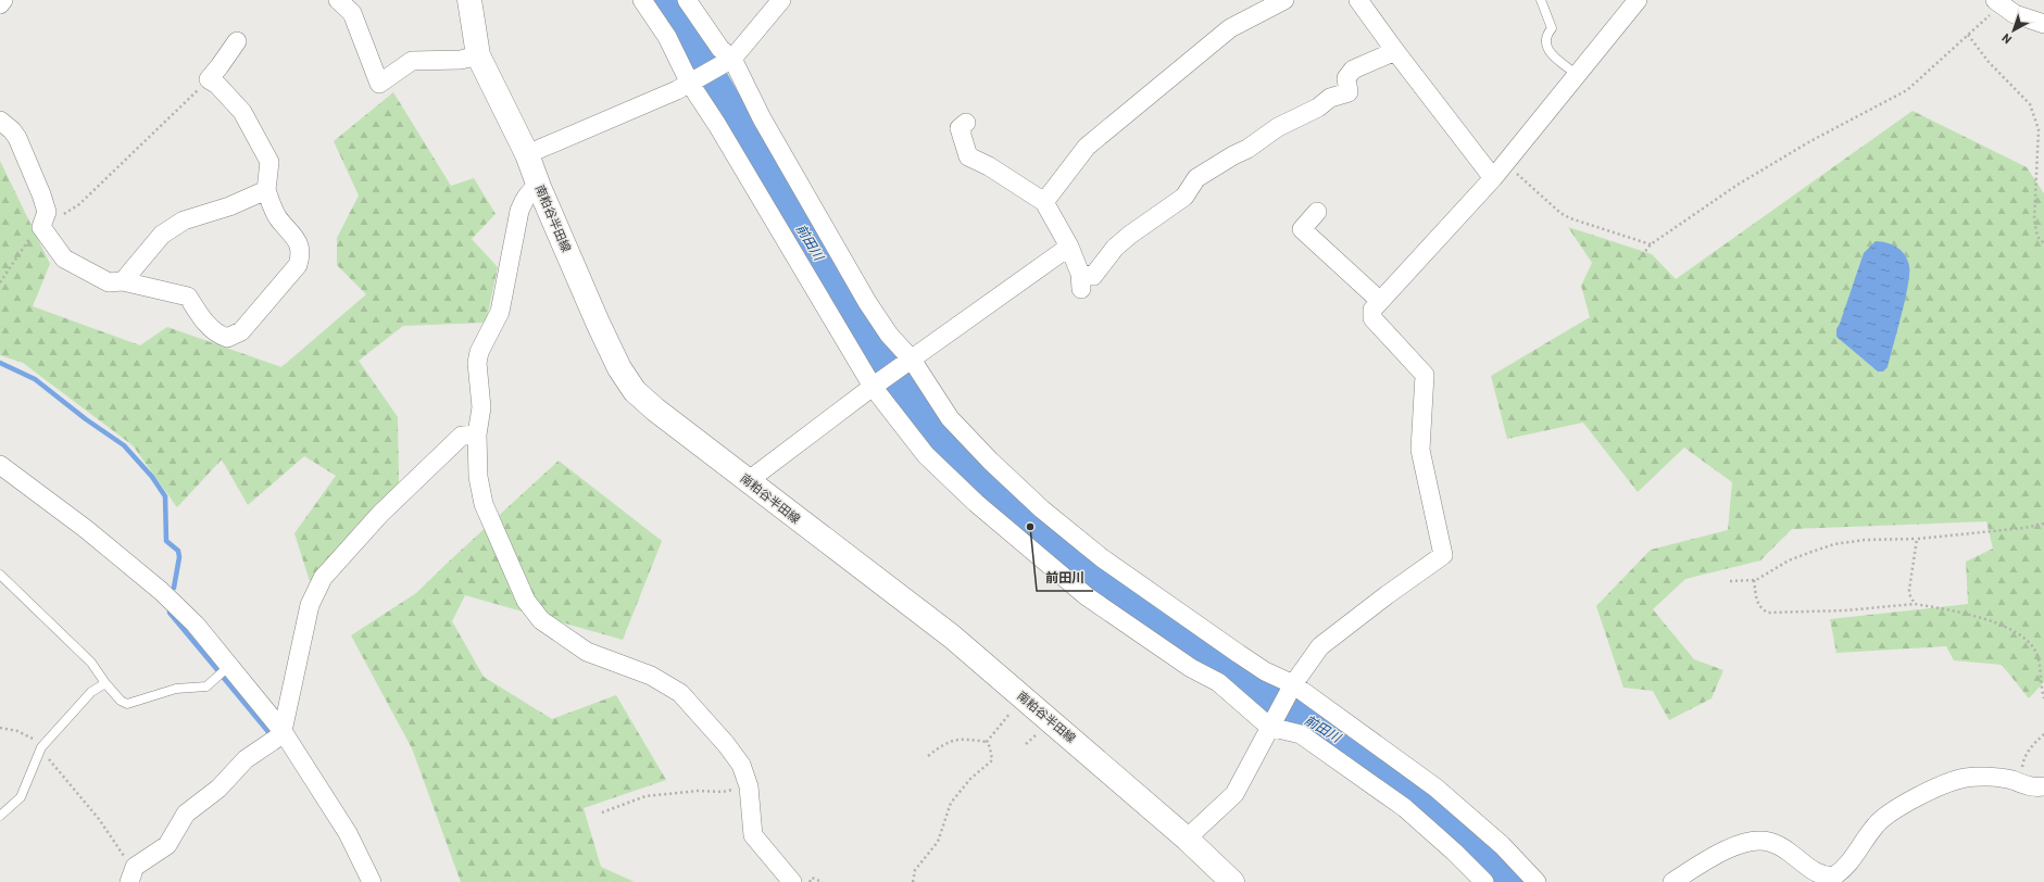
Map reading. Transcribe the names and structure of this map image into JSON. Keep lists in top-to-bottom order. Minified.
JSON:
{"streets":{"main road":["南粕谷半田線"]},"water":["前田川"],"places":["前田川"],"north":"bottom left"}
